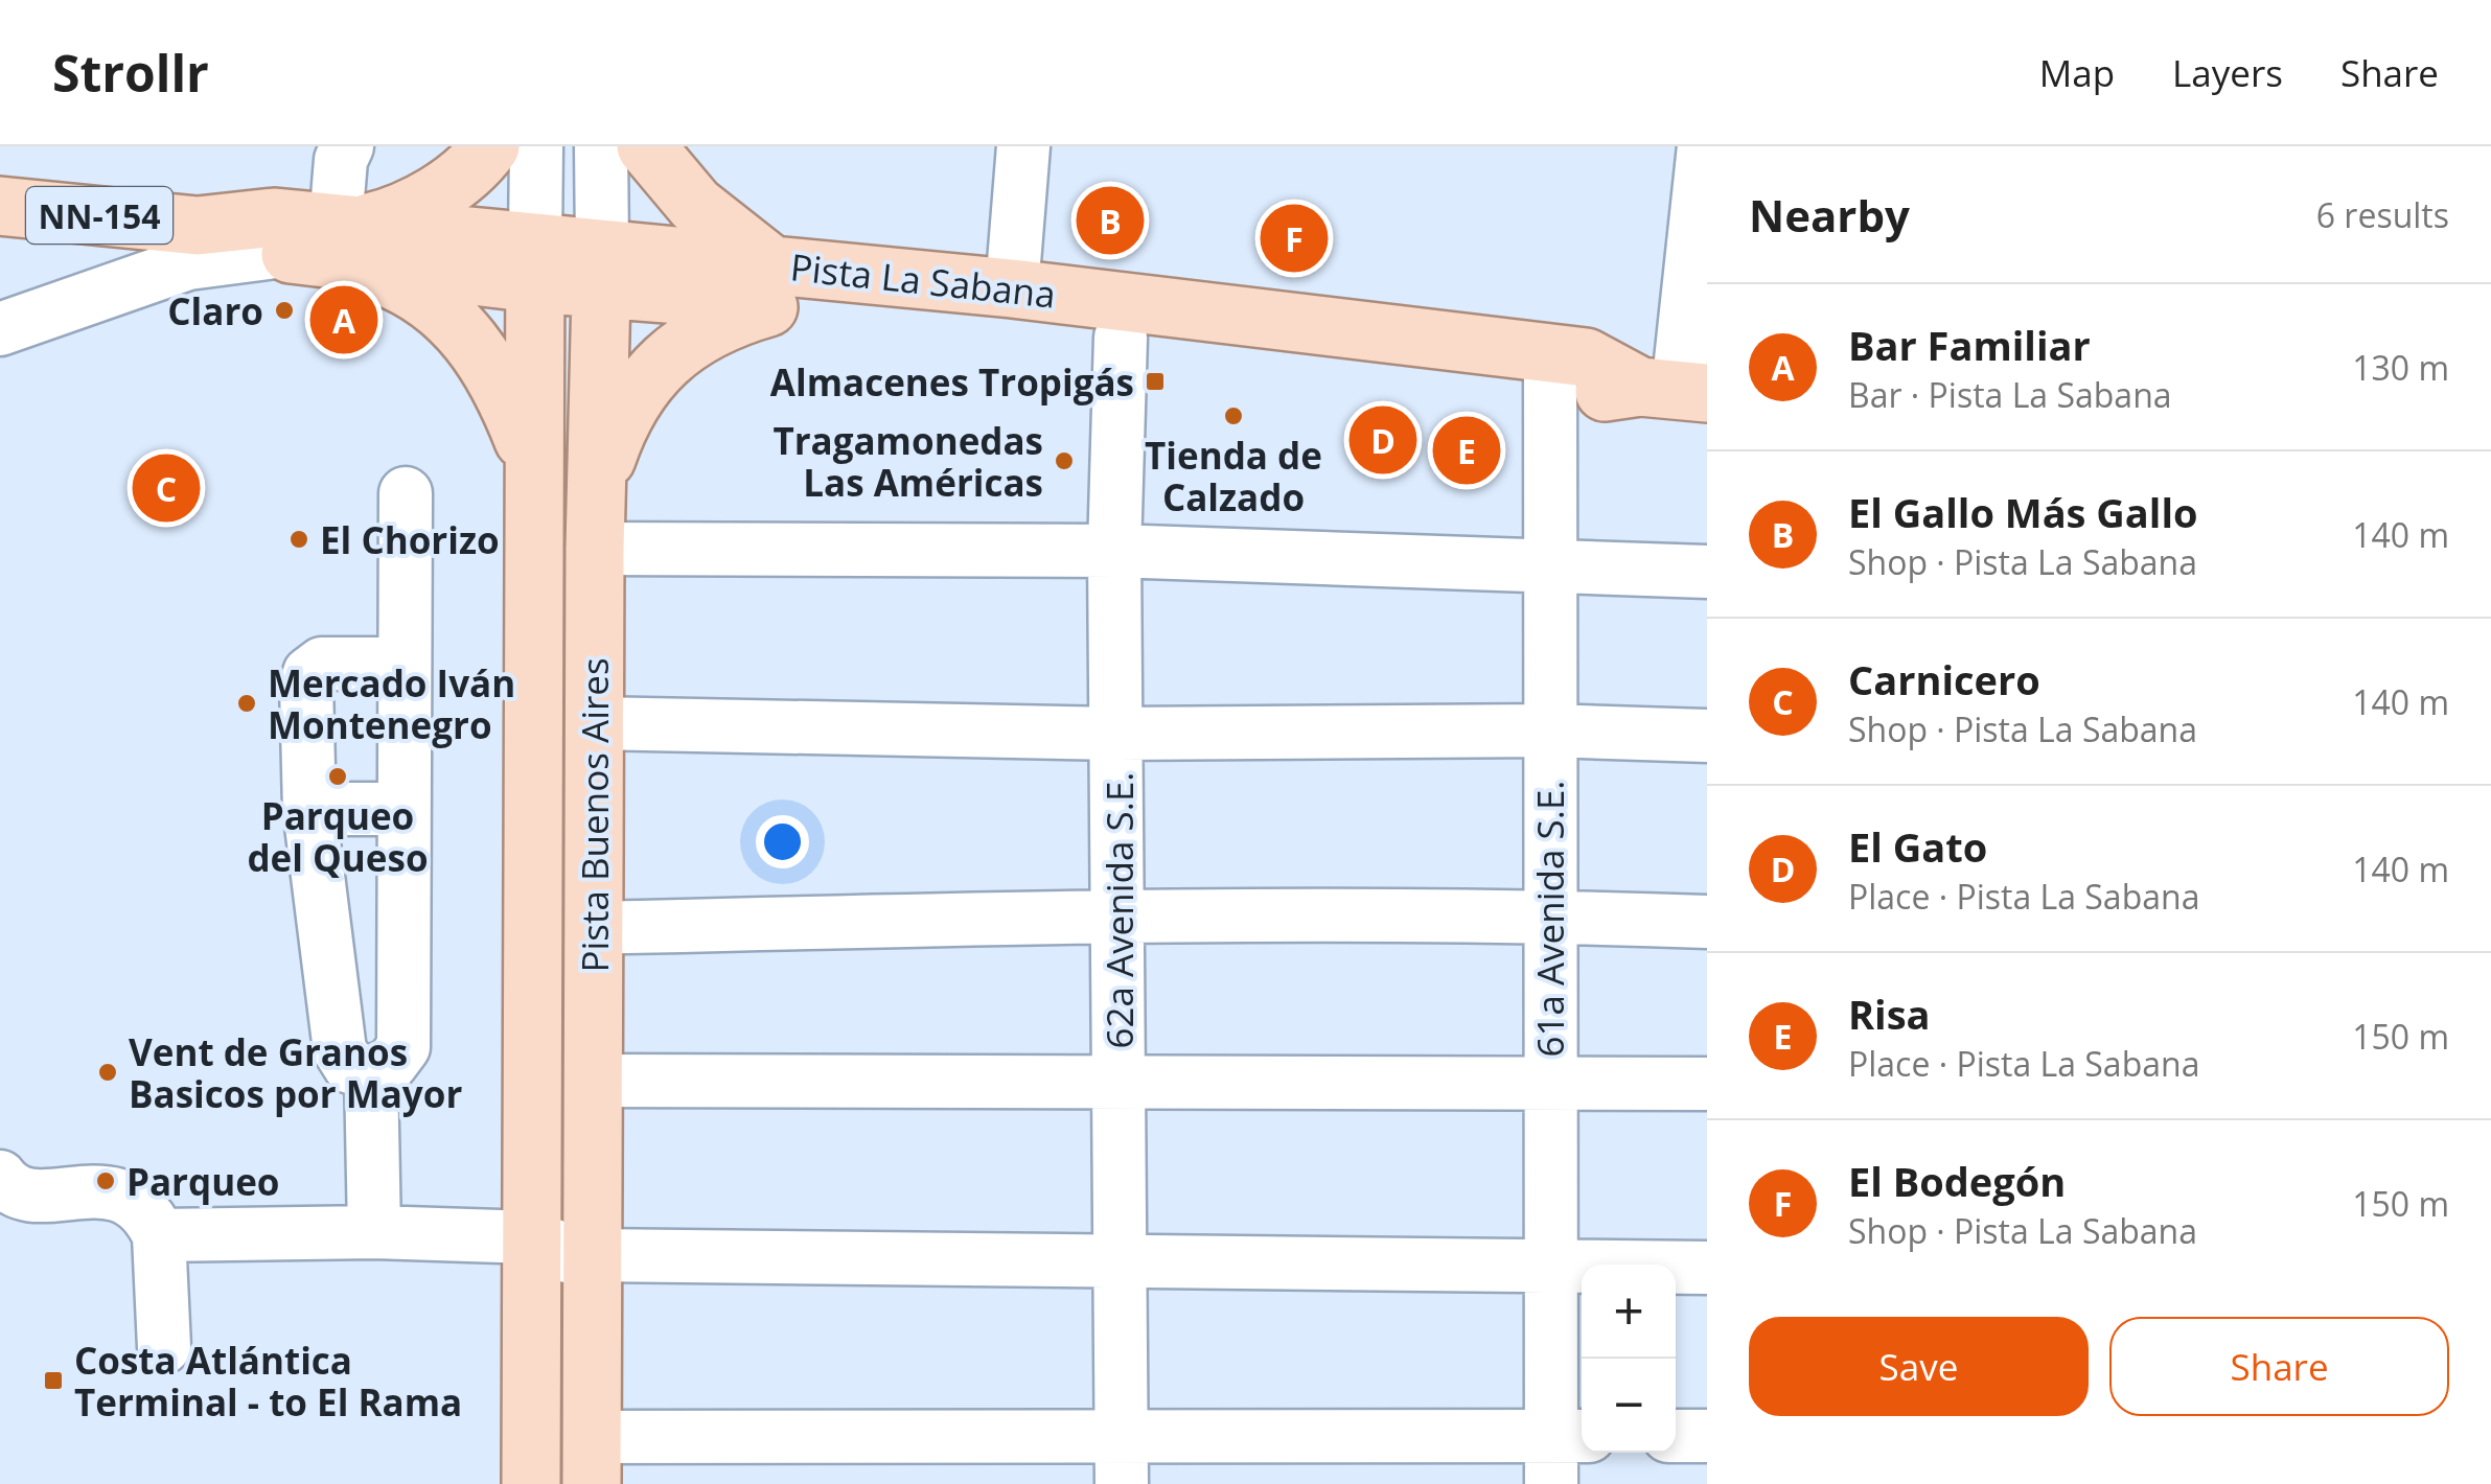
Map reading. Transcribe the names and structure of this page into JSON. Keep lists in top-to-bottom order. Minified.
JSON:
{"streets":{"main road":["NN-154","Pista La Sabana","Pista Buenos Aires"],"street":["62a Avenida S.E.","61a Avenida S.E."]},"crossings":[["Pista La Sabana","Pista Buenos Aires"],["Pista La Sabana","62a Avenida S.E."],["Pista La Sabana","61a Avenida S.E."]],"places":{"other":["Claro","Tienda de Calzado","Tragamonedas Las Américas","El Chorizo","Mercado Iván Montenegro","Parqueo del Queso","Vent de Granos Basicos por Mayor","Parqueo"],"transit":["Almacenes Tropigás","Costa Atlántica Terminal - to El Rama"]},"page":{"header":"Strollr","nav":["Map","Layers","Share"],"heading":["Nearby","6 results"],"pins":["B","F","A","D","E","C"],"list":[{"mark":"A","name":"Bar Familiar","note":"Bar · Pista La Sabana","value":"130 m"},{"mark":"B","name":"El Gallo Más Gallo","note":"Shop · Pista La Sabana","value":"140 m"},{"mark":"C","name":"Carnicero","note":"Shop · Pista La Sabana","value":"140 m"},{"mark":"D","name":"El Gato","note":"Place · Pista La Sabana","value":"140 m"},{"mark":"E","name":"Risa","note":"Place · Pista La Sabana","value":"150 m"},{"mark":"F","name":"El Bodegón","note":"Shop · Pista La Sabana","value":"150 m"}],"map_buttons":["+","−"],"buttons":["Save","Share"]}}
